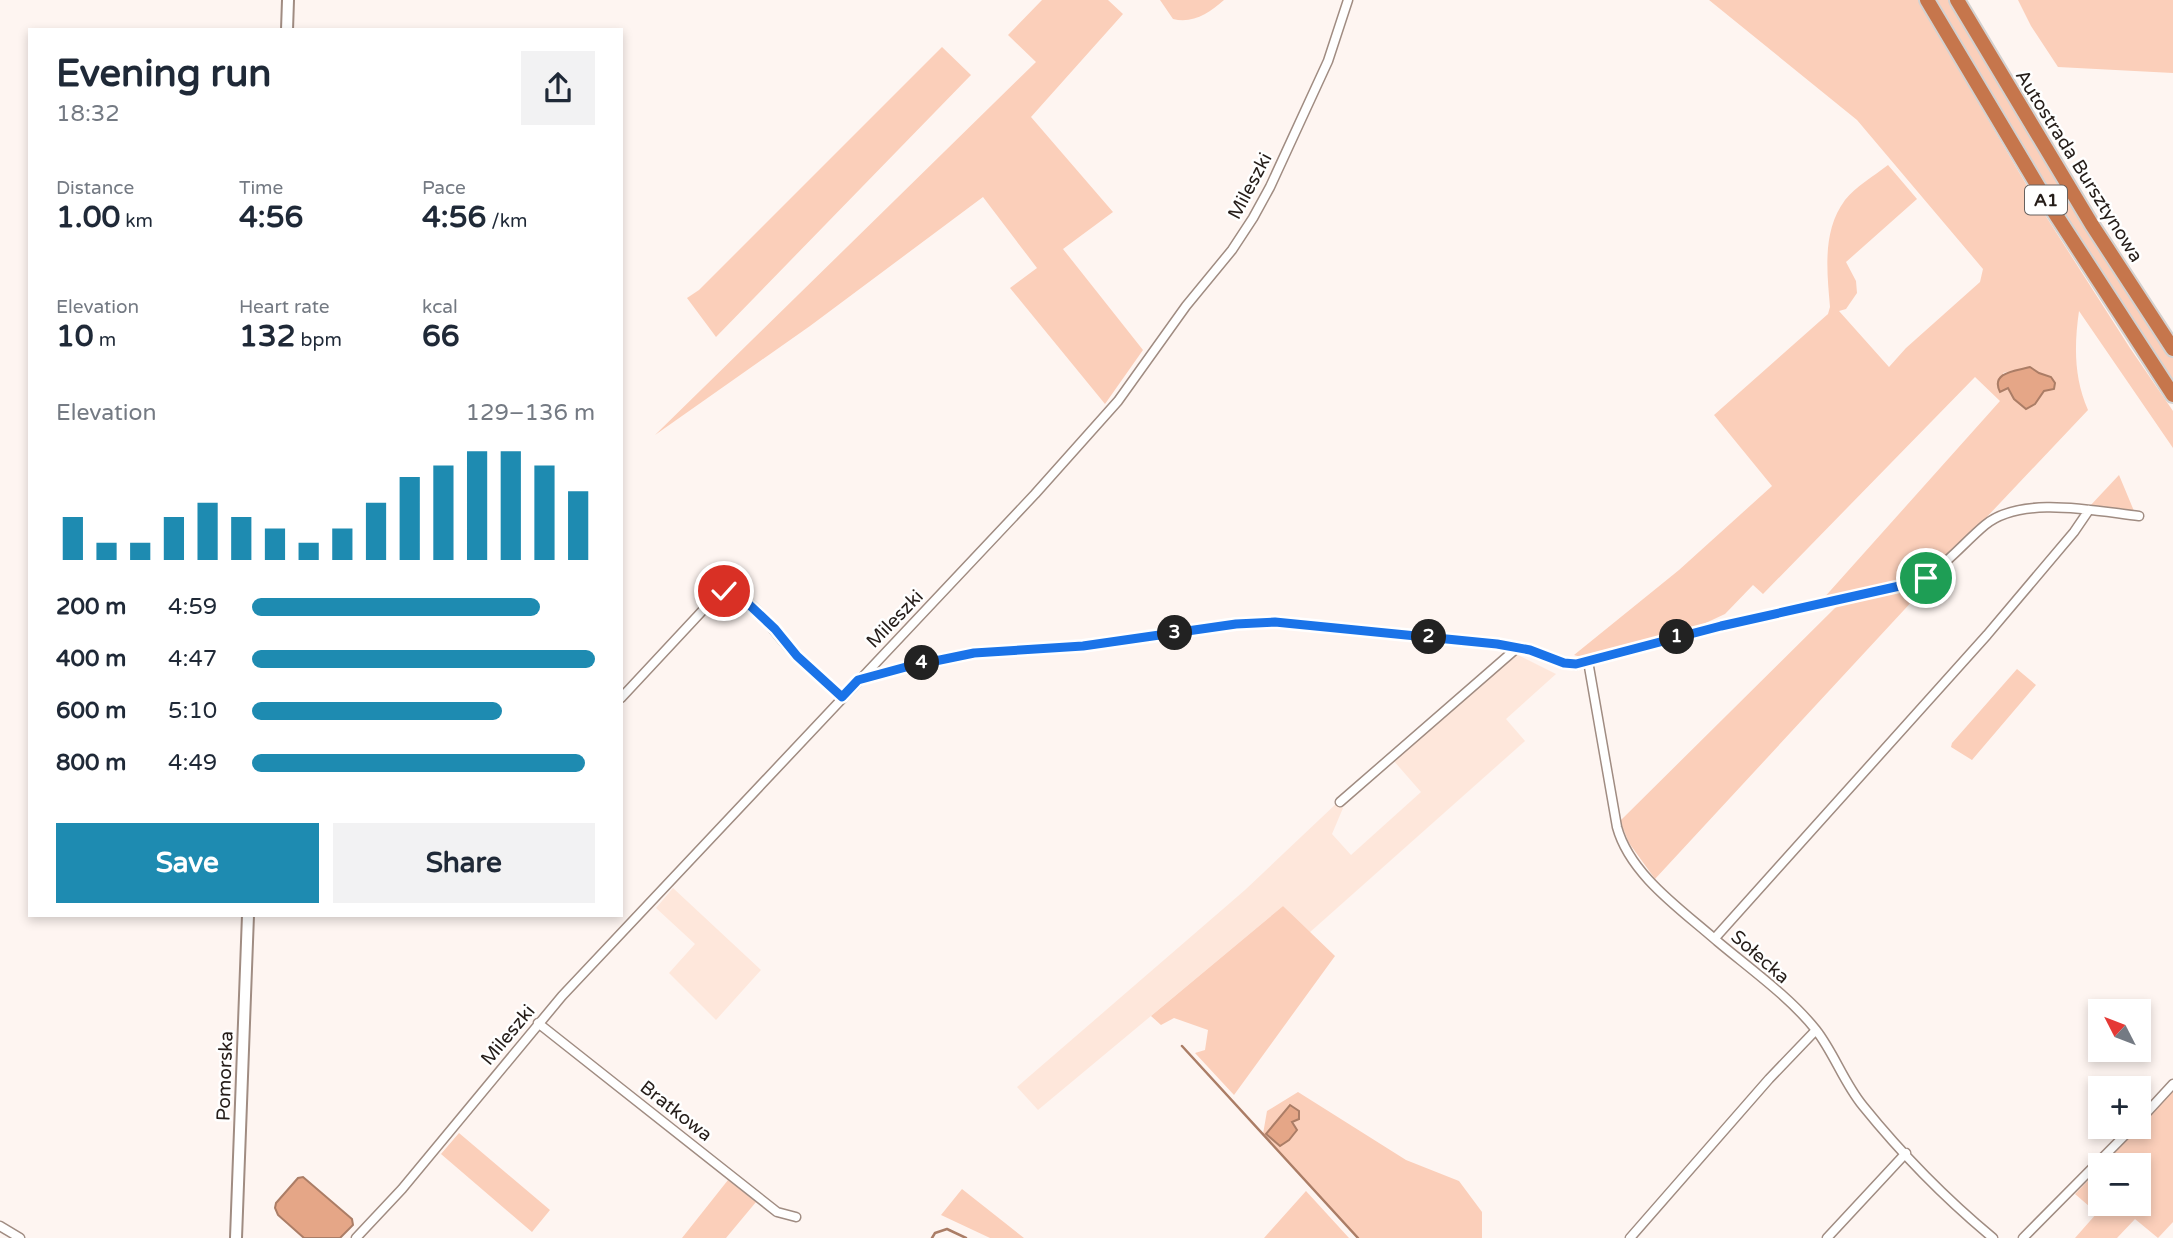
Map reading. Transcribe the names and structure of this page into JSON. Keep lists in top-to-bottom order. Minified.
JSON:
{"streets":{"highway":["Autostrada Bursztynowa","A1"],"street":["Mileszki","Sołecka","Pomorska","Bratkowa"]},"crossings":[["Mileszki","Bratkowa"]],"north":"top left","page":{"heading":["Evening run","18:32"],"stats":[["Distance","1.00 km"],["Time","4:56"],["Pace","4:56 /km"],["Elevation","10 m"],["Heart rate","132 bpm"],["kcal","66"]],"chart":["Elevation","129–136 m"],"list":[{"name":"200 m","note":"4:59"},{"name":"400 m","note":"4:47"},{"name":"600 m","note":"5:10"},{"name":"800 m","note":"4:49"}],"pins":["3","1","2","4"],"buttons":["Save","Share"],"map_buttons":["+","−"]}}
